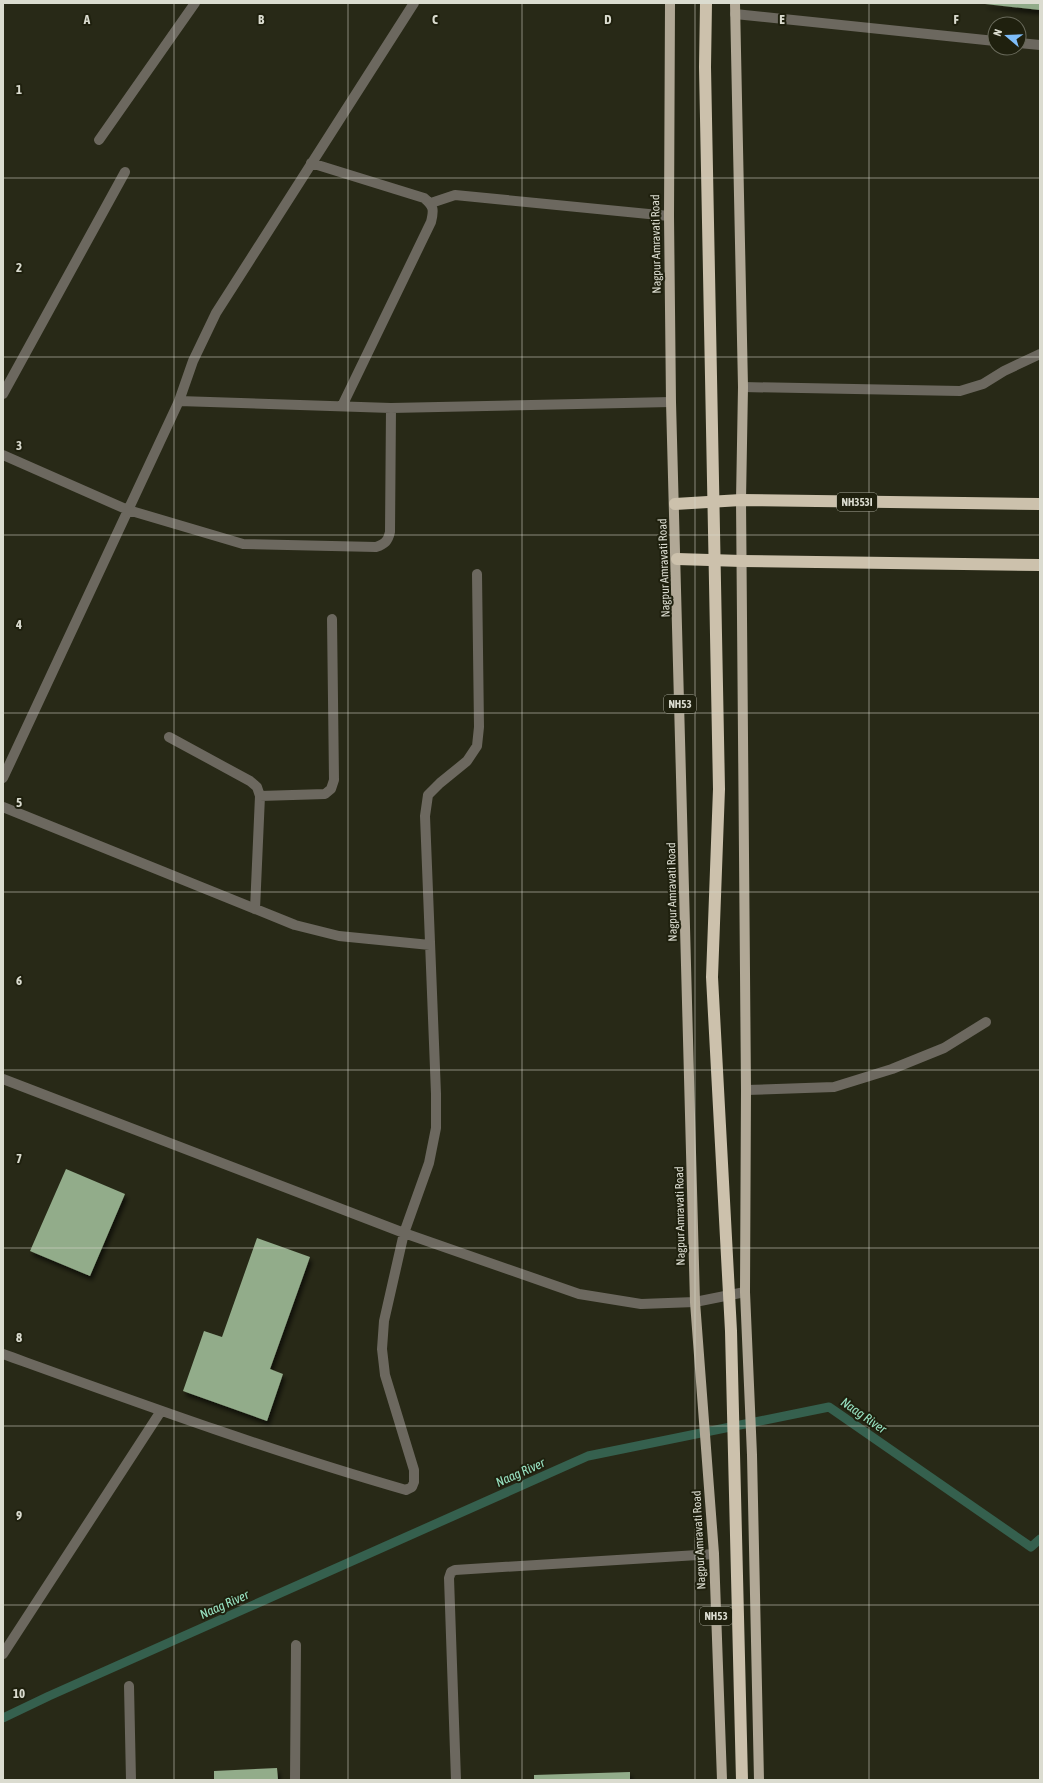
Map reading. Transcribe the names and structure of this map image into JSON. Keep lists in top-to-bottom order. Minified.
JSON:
{"streets":{"highway":["NH353I"],"main road":["Nagpur Amravati Road","NH53"]},"crossings":[["Nagpur Amravati Road","NH353I"]],"water":["Naag River"],"north":"left","grid":{"columns":["A","B","C","D","E","F"],"rows":["1","2","3","4","5","6","7","8","9","10"]}}
